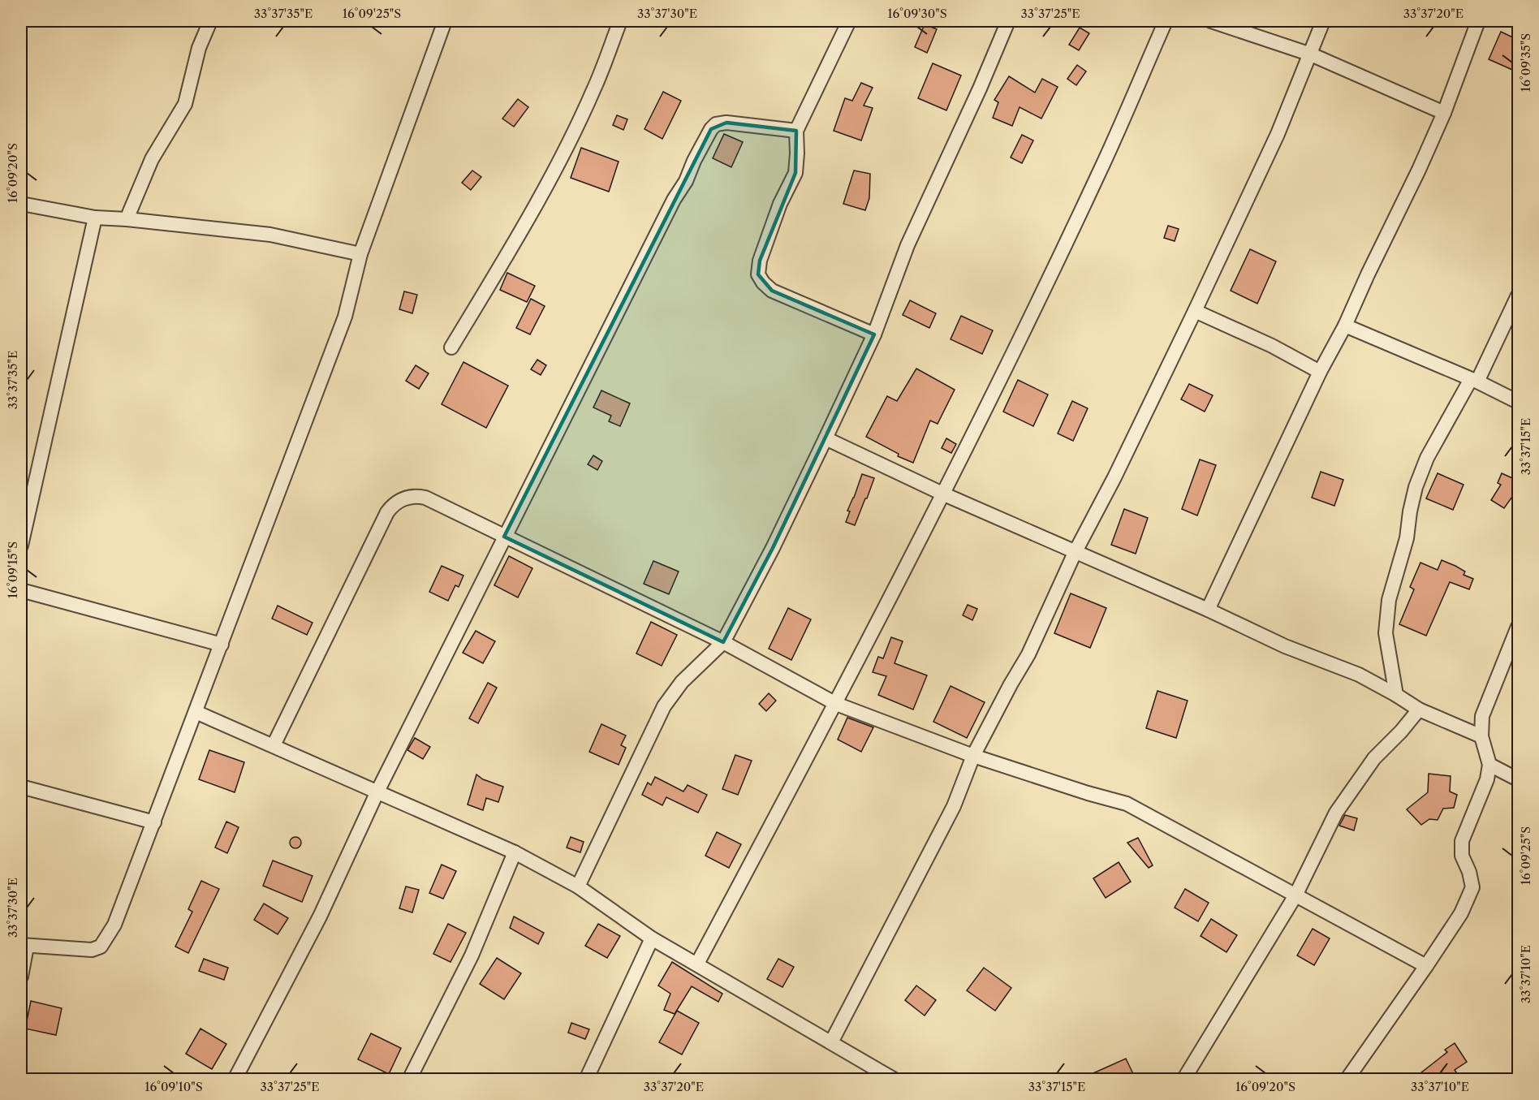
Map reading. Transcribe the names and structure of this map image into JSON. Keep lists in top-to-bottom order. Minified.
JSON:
{"coordinates":["33°37'35\"E","16°09'25\"S","33°37'30\"E","16°09'30\"S","33°37'25\"E","33°37'20\"E","16°09'35\"S","16°09'20\"S","33°37'15\"E","16°09'15\"S","33°37'10\"E","16°09'10\"S"]}
